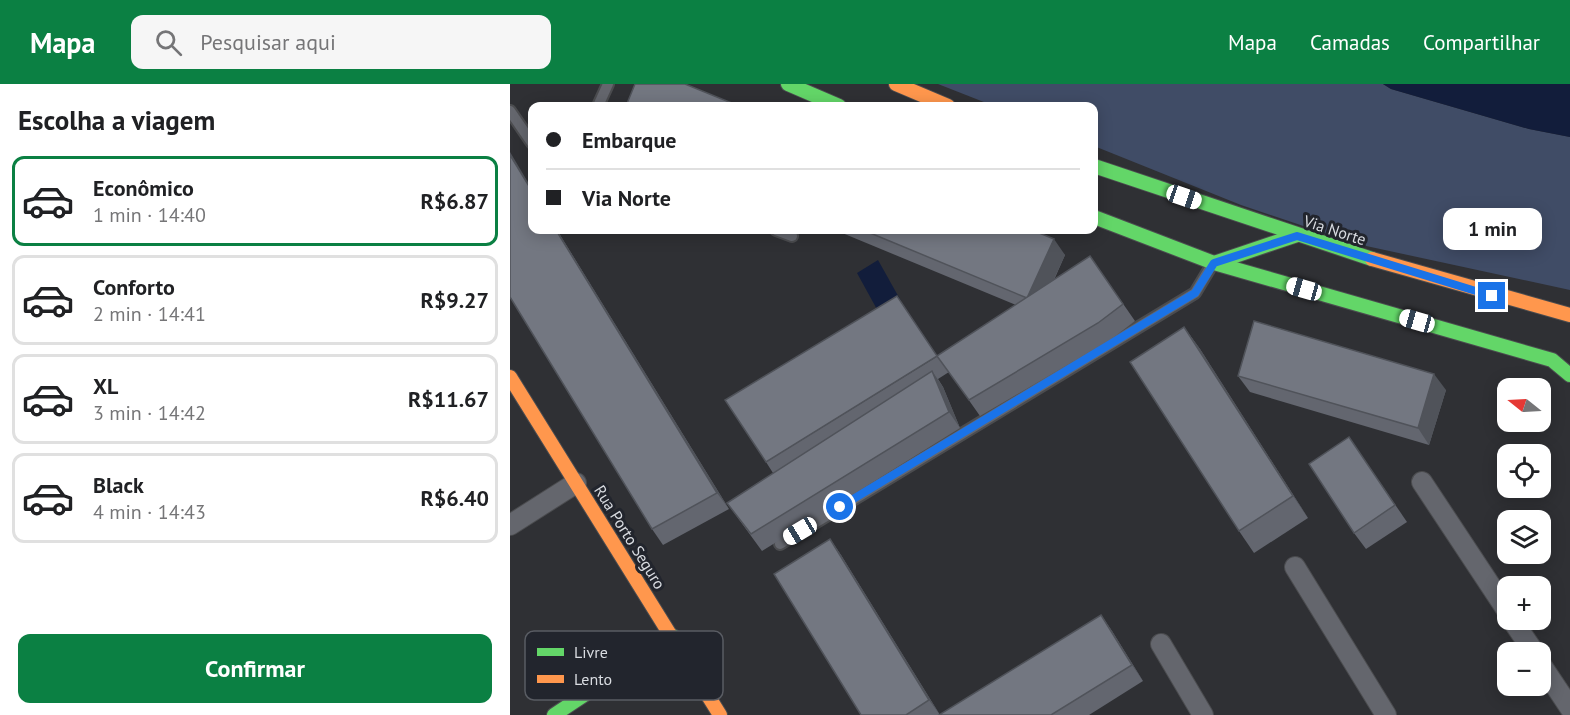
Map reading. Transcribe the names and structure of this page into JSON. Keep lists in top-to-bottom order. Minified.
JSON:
{"streets":{"street":["Via Norte","Rua Porto Seguro"]},"legend":["Livre","Lento"],"north":"left","page":{"header":"Mapa","search":"Pesquisar aqui","nav":["Mapa","Camadas","Compartilhar"],"heading":"Escolha a viagem","banner":["Embarque","Via Norte"],"list":[{"name":"Econômico","note":"1 min · 14:40","value":"R$6.87"},{"name":"Conforto","note":"2 min · 14:41","value":"R$9.27"},{"name":"XL","note":"3 min · 14:42","value":"R$11.67"},{"name":"Black","note":"4 min · 14:43","value":"R$6.40"}],"bubble":"1 min","map_buttons":["+","−"],"buttons":"Confirmar"}}
